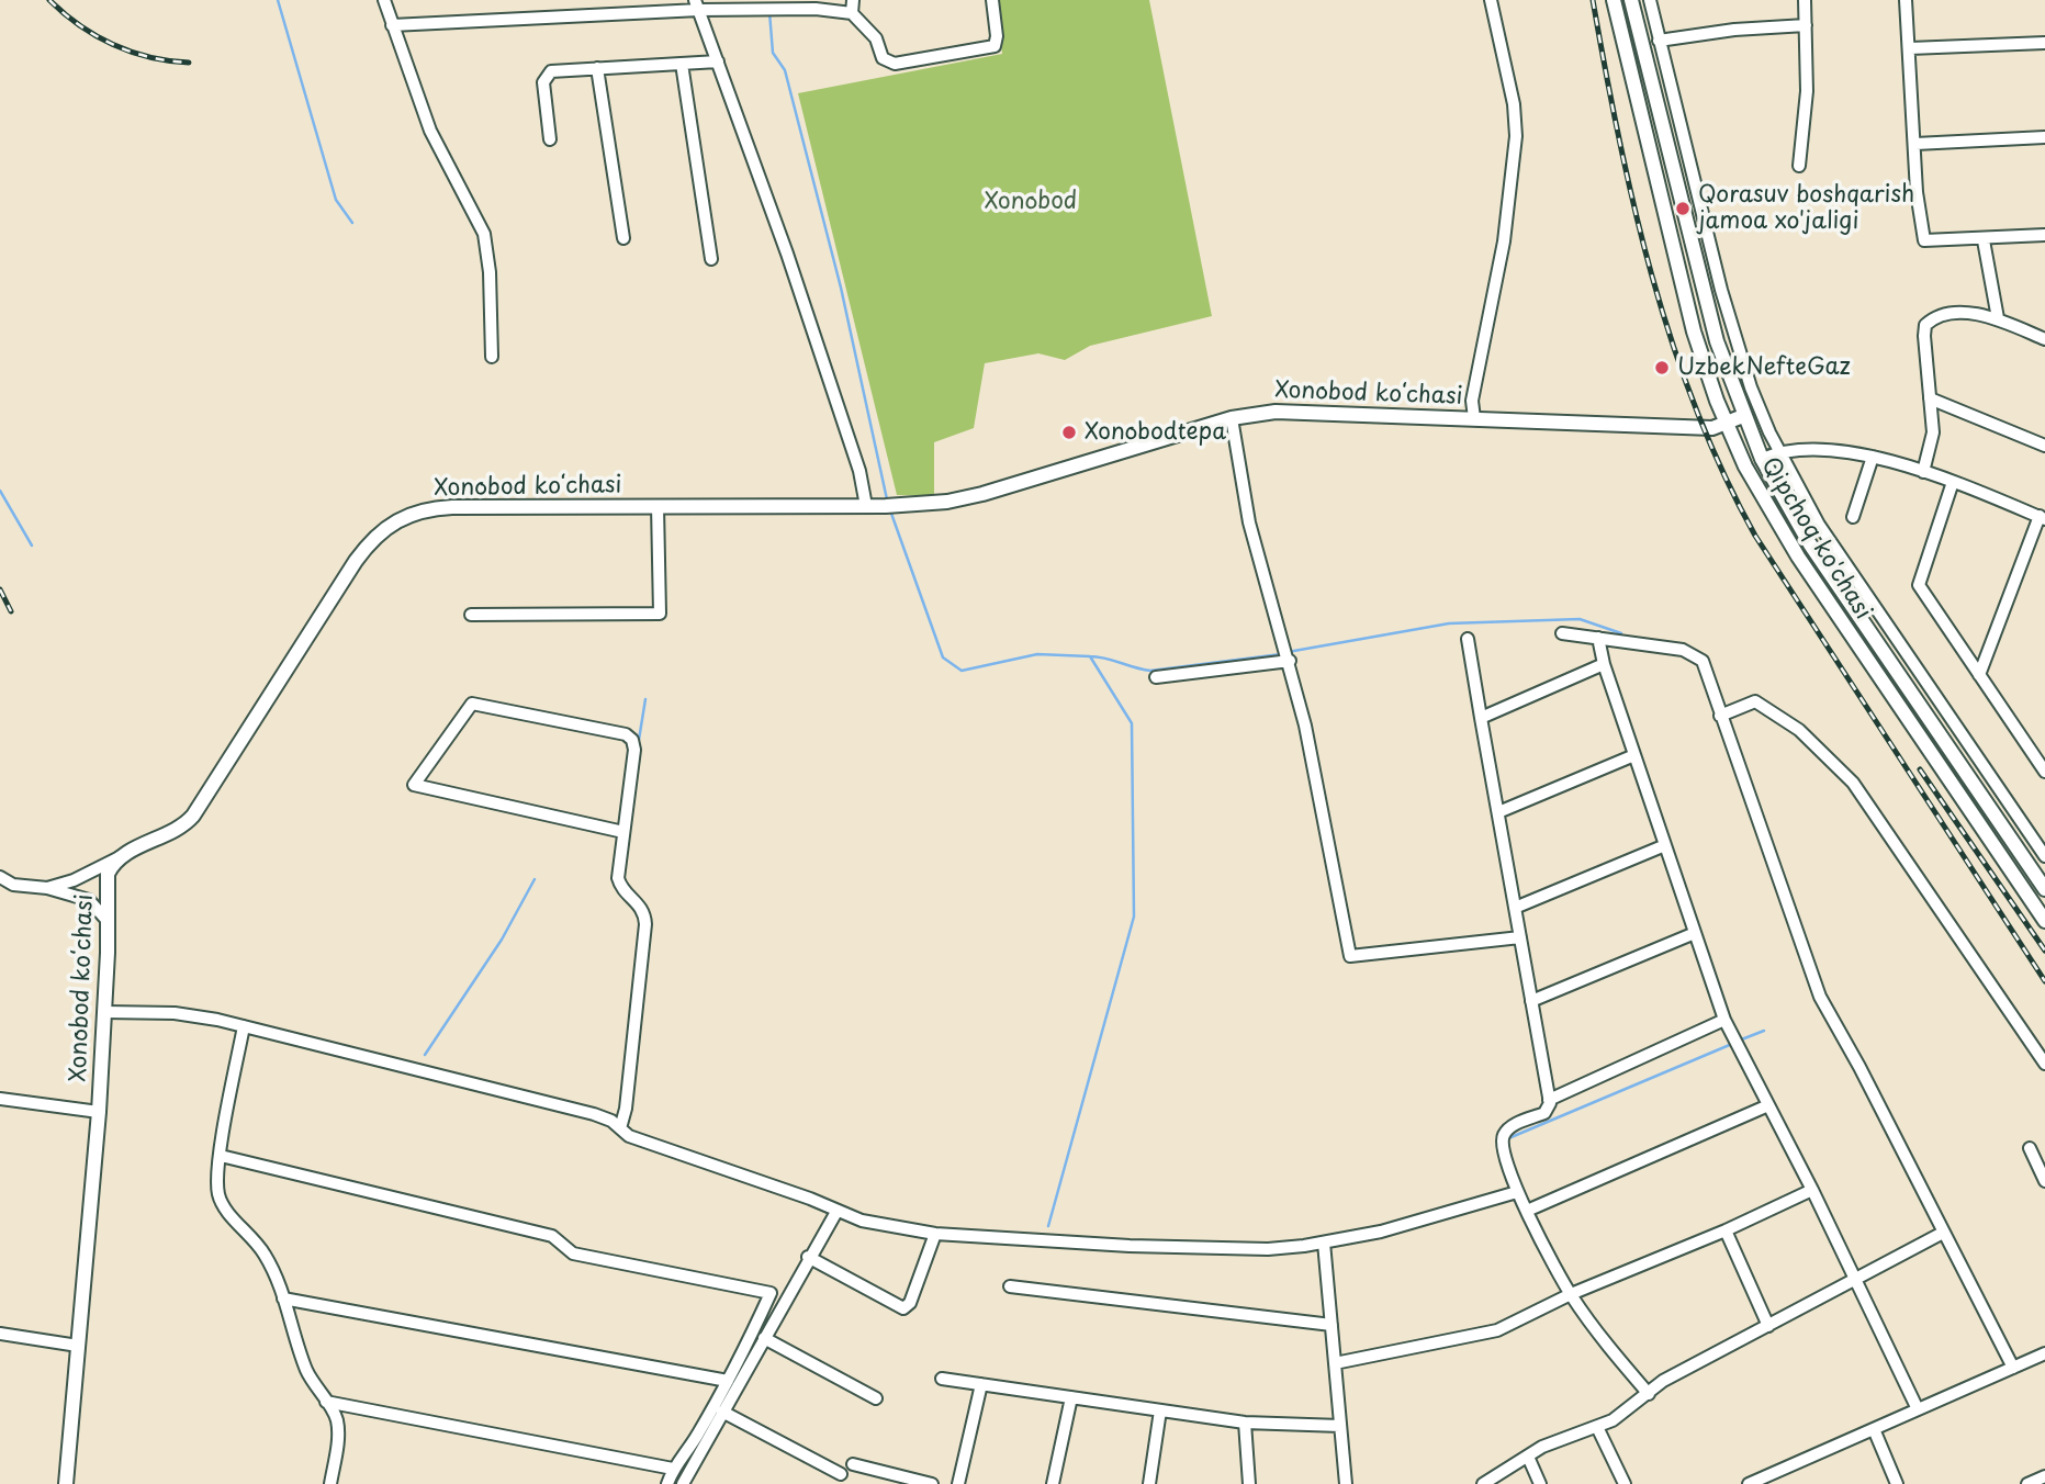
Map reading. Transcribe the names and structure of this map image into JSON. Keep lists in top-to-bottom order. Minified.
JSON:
{"streets":{"main road":["Xonobod koʻchasi","Qipchoq ko'chasi"]},"crossings":[["Xonobod koʻchasi","Qipchoq ko'chasi"]],"parks":["Xonobod"],"places":["Qorasuv boshqarish jamoa xo'jaligi","UzbekNefteGaz","Xonobodtepa"]}
